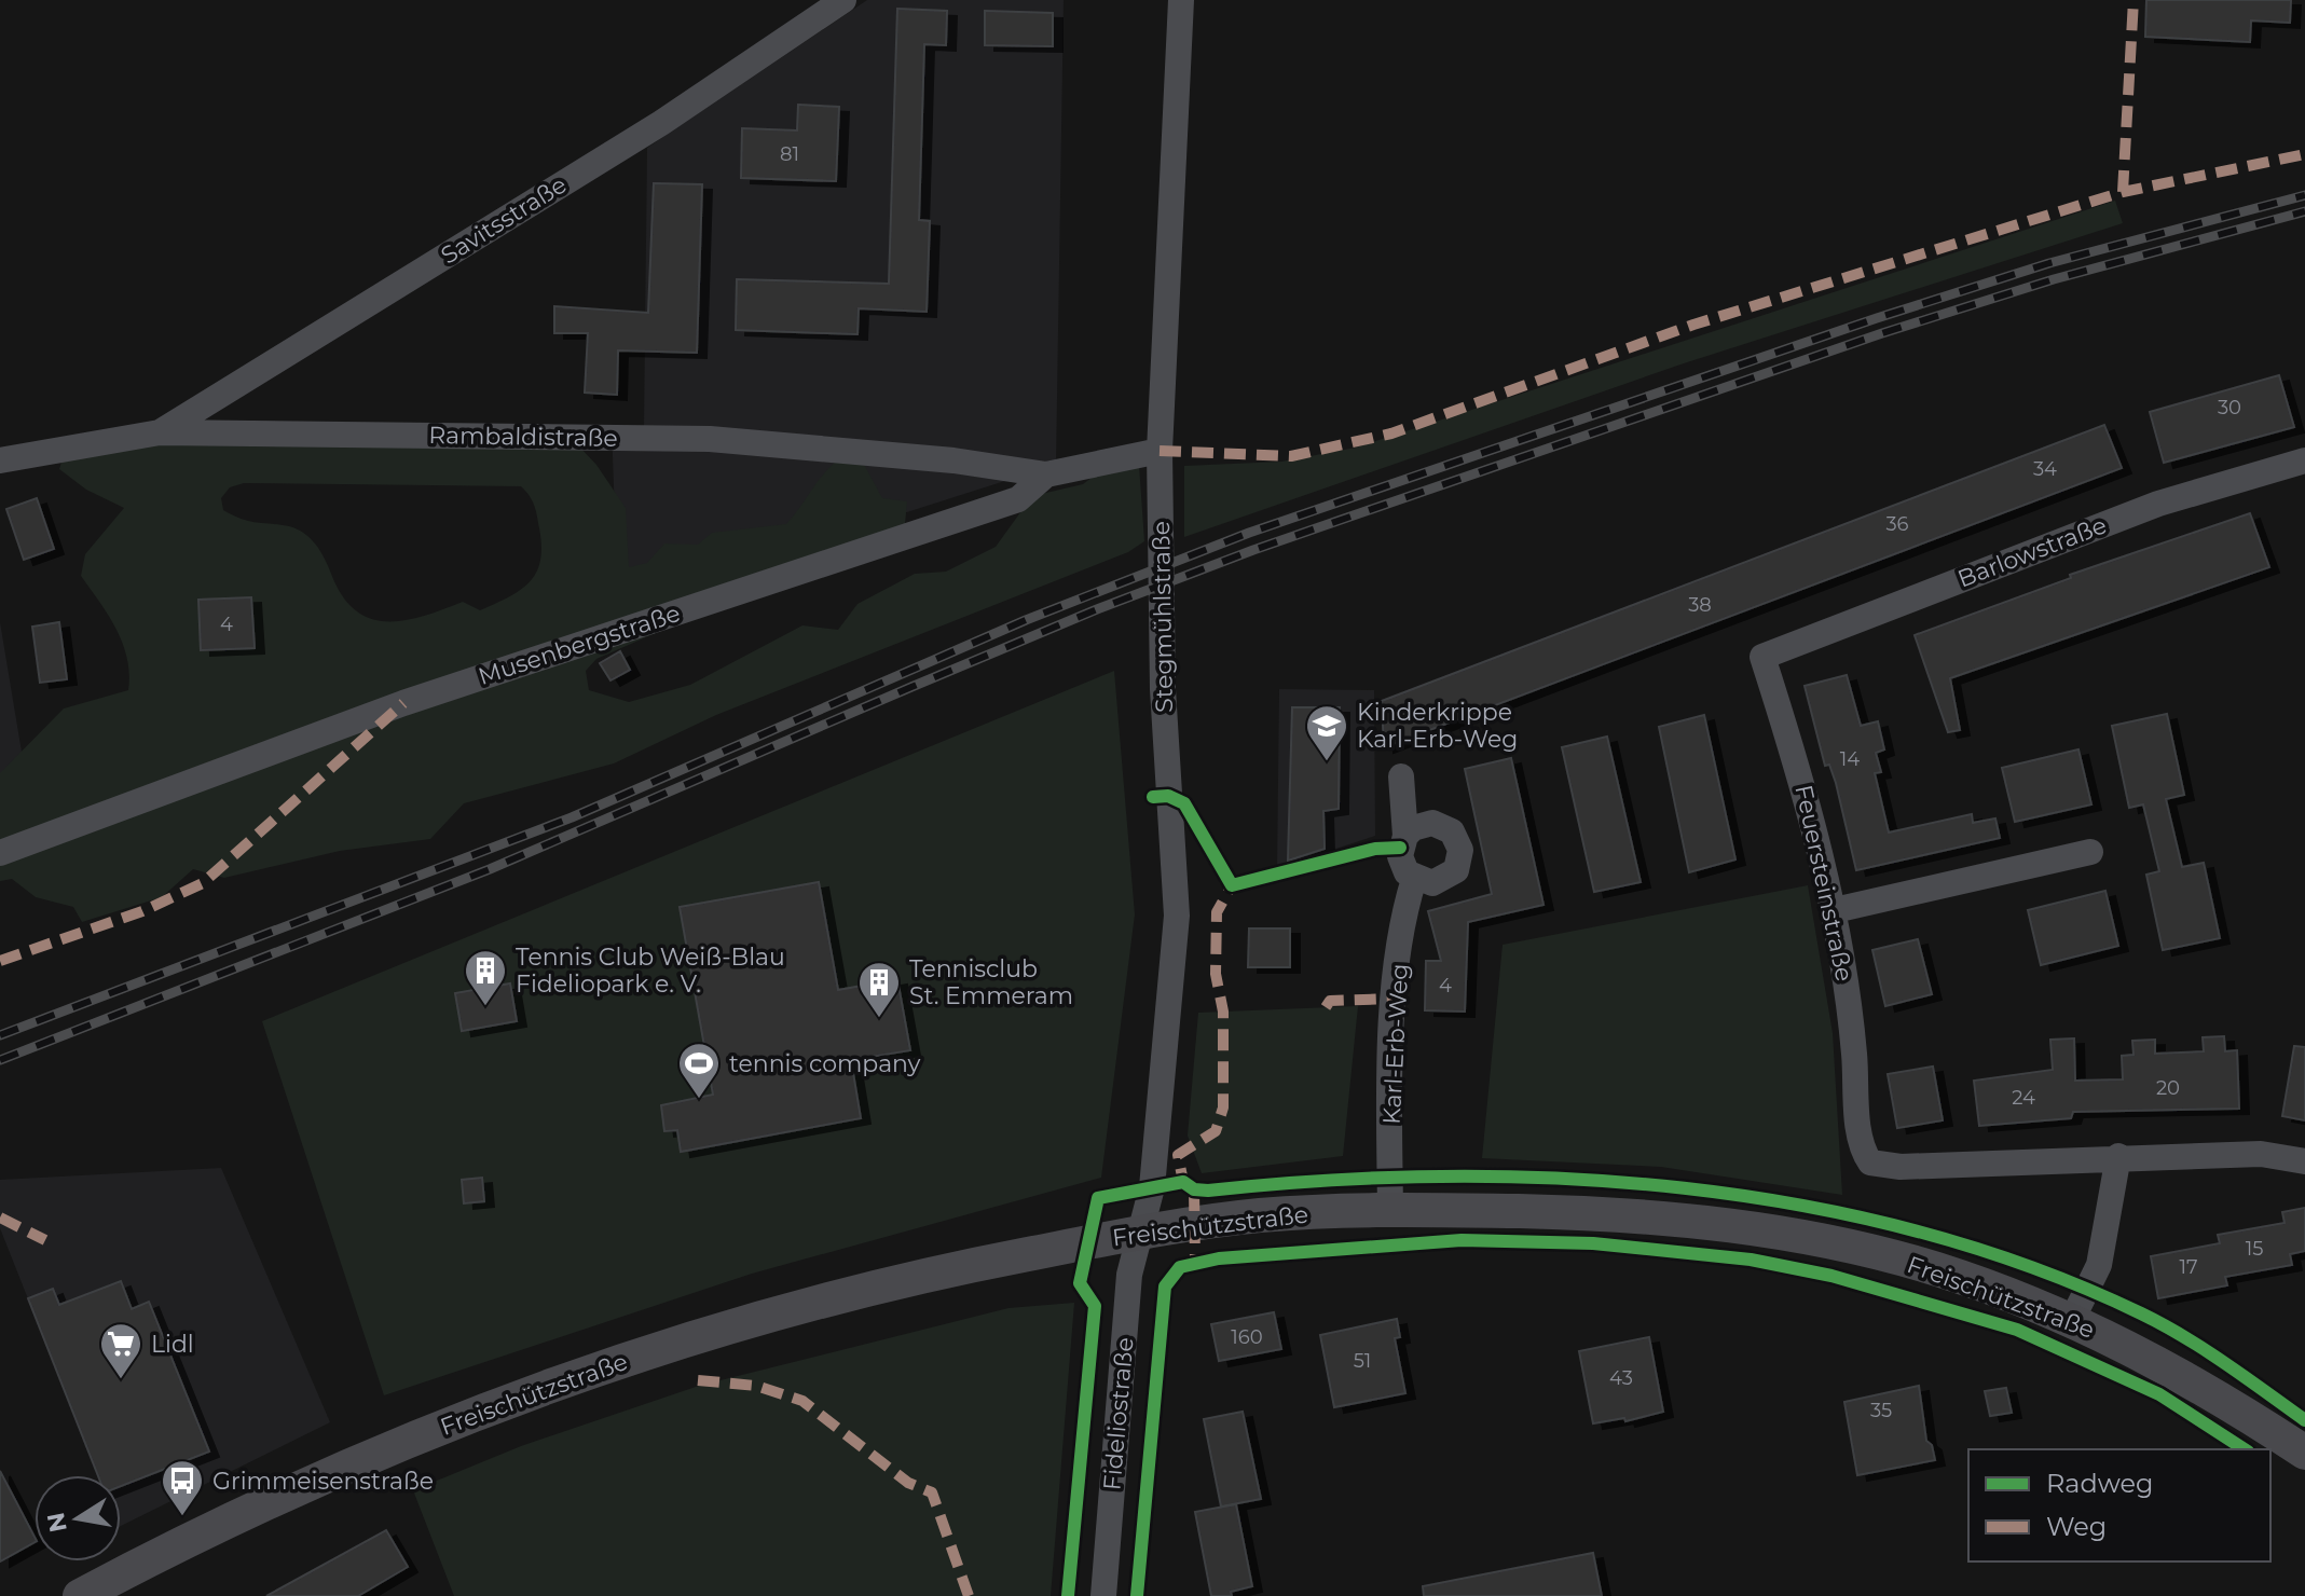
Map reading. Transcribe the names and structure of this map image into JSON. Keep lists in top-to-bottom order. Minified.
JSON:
{"streets":{"main road":["Freischützstraße"],"street":["Savitsstraße","Rambaldistraße","Barlowstraße","Stegmühlstraße","Musenbergstraße","Feuersteinstraße","Karl-Erb-Weg","Fideliostraße"]},"crossings":[["Savitsstraße","Rambaldistraße"],["Rambaldistraße","Musenbergstraße"],["Barlowstraße","Feuersteinstraße"],["Stegmühlstraße","Musenbergstraße"],["Stegmühlstraße","Freischützstraße"],["Stegmühlstraße","Fideliostraße"],["Karl-Erb-Weg","Freischützstraße"],["Freischützstraße","Fideliostraße"]],"places":{"school or university":["Kinderkrippe Karl-Erb-Weg"],"building":["Tennis Club Weiß-Blau Fideliopark e. V.","Tennisclub St. Emmeram"],"sports":["tennis company"],"supermarket":["Lidl"],"bus stop":["Grimmeisenstraße"]},"house_numbers":["81","30","34","36","38","4","14","4","20","24","15","17","160","51","43","35"],"legend":["Radweg","Weg"],"north":"left"}
